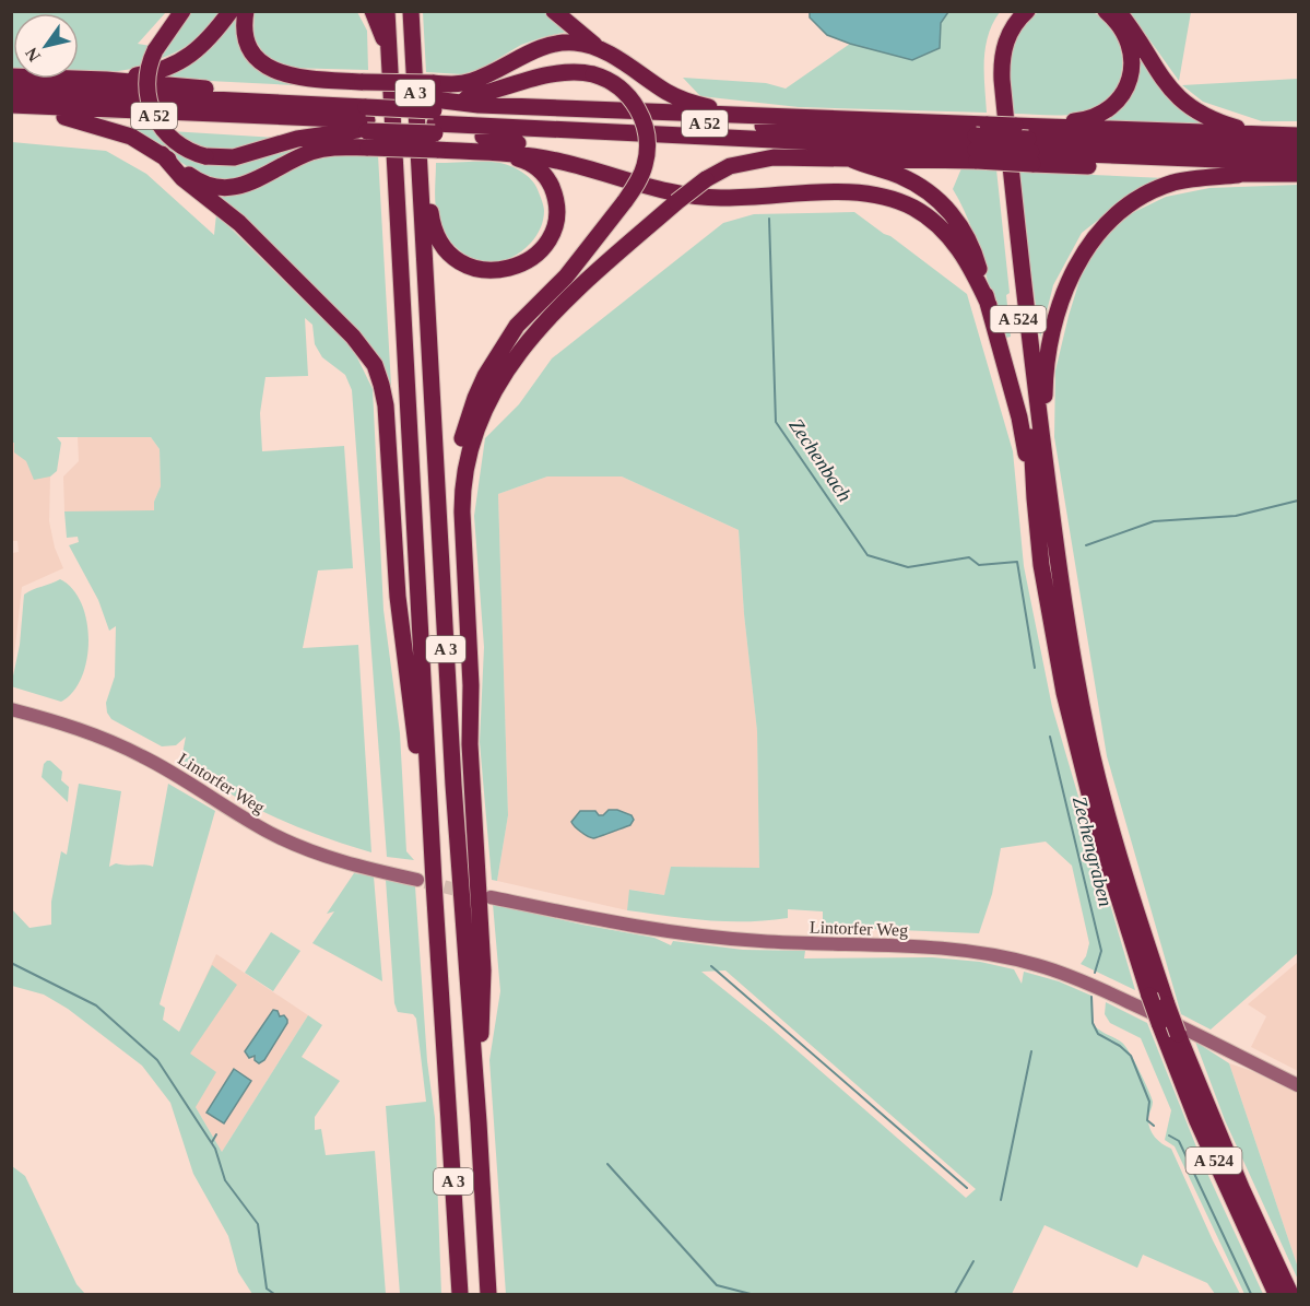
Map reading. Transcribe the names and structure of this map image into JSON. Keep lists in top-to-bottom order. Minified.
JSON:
{"streets":{"highway":["A 3","A 52","A 524"],"main road":["Lintorfer Weg"]},"crossings":[["A 3","Lintorfer Weg"]],"water":["Zechenbach","Zechengraben"],"north":"bottom left"}
